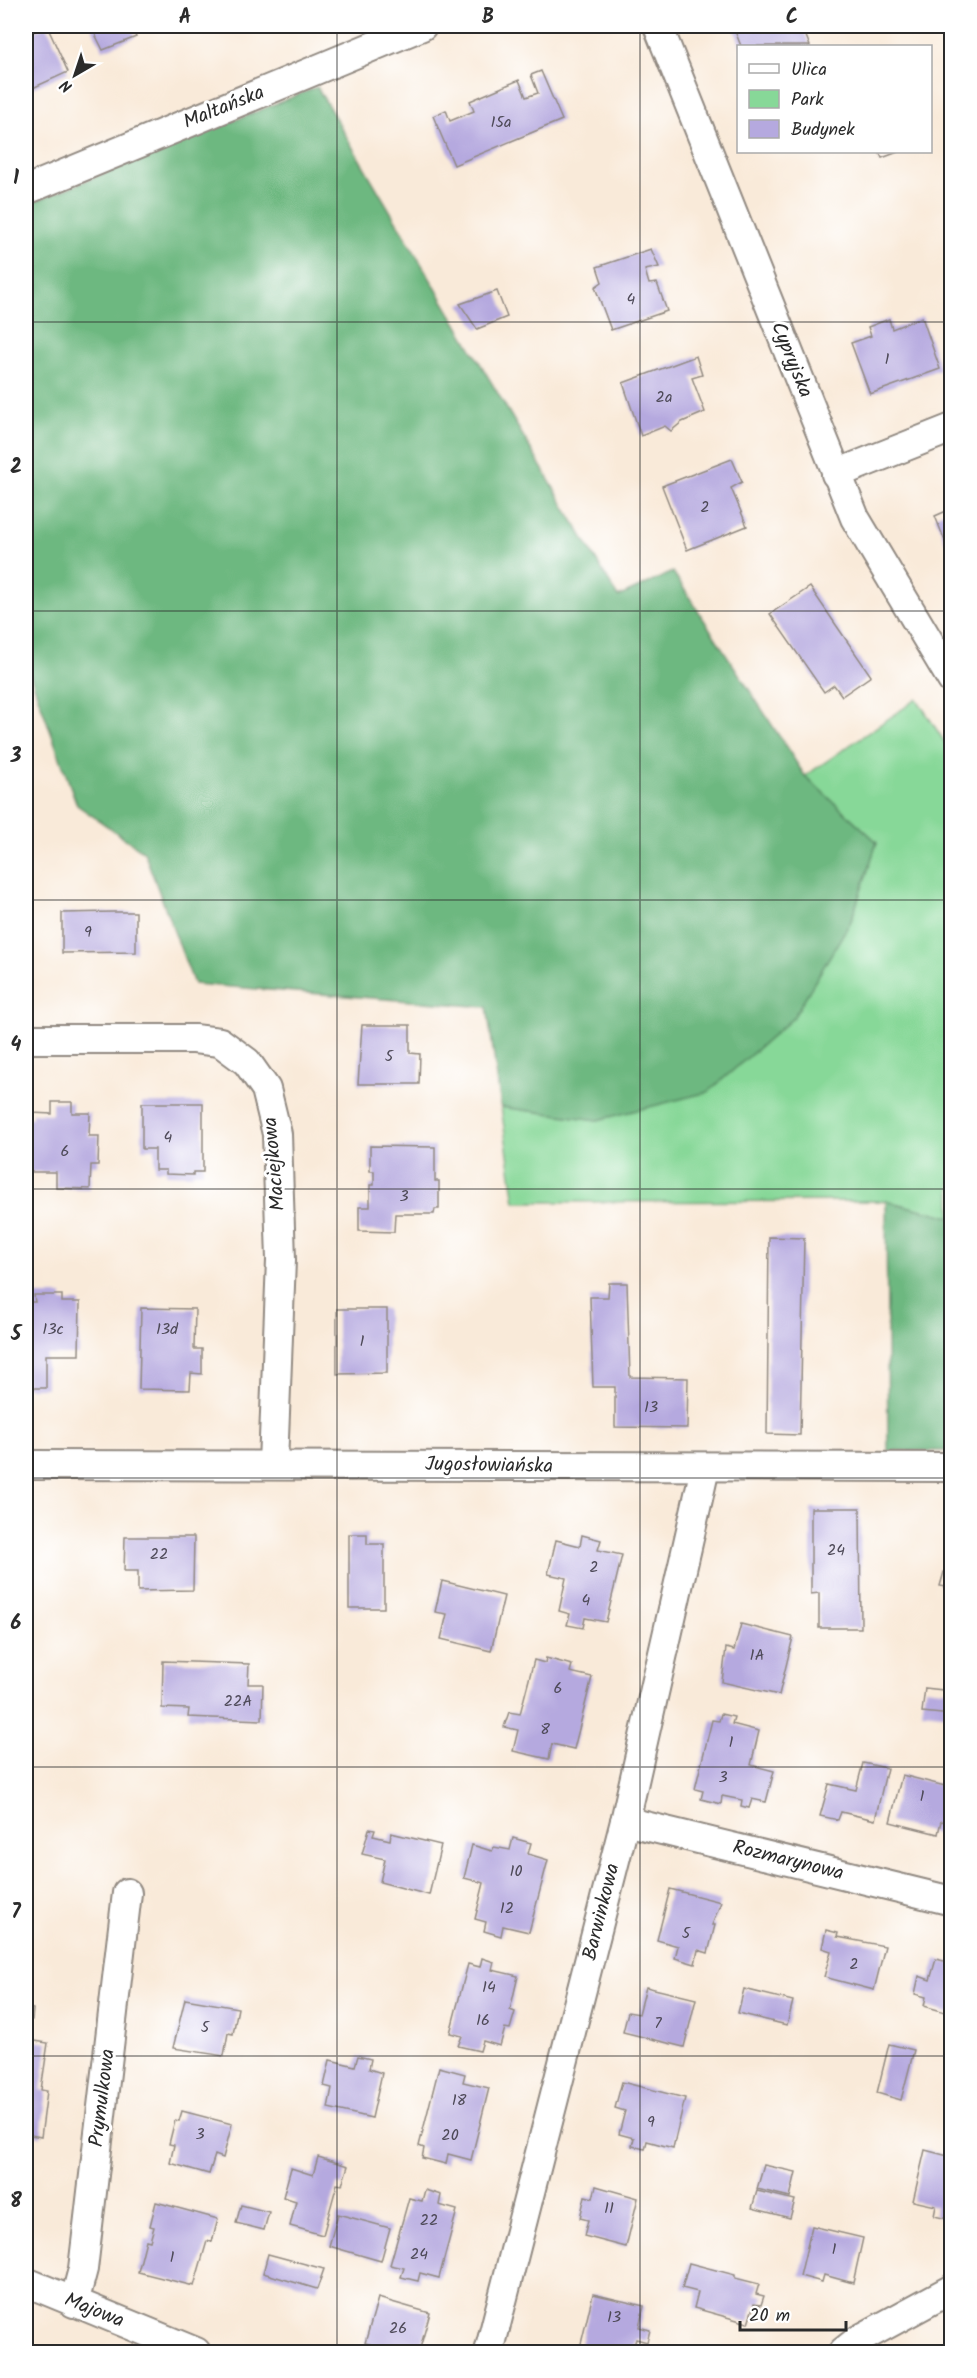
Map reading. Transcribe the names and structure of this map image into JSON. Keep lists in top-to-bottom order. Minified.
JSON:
{"streets":{"street":["Maltańska","Cypryjska","Maciejkowa","Jugosłowiańska","Rozmarynowa","Barwinkowa","Prymulkowa","Majowa"]},"crossings":[["Maciejkowa","Jugosłowiańska"],["Jugosłowiańska","Barwinkowa"],["Rozmarynowa","Barwinkowa"],["Prymulkowa","Majowa"]],"house_numbers":["15a","4","1","2a","2","9","5","4","6","3","13c","13d","1","13","24","22","2","4","1A","6","22A","8","1","3","1","10","12","5","2","14","16","7","5","18","9","3","20","11","22","1","24","1","13","26"],"legend":["Ulica","Park","Budynek"],"scale_bar":"20 m","north":"bottom left","grid":{"columns":["A","B","C"],"rows":["1","2","3","4","5","6","7","8"]}}
